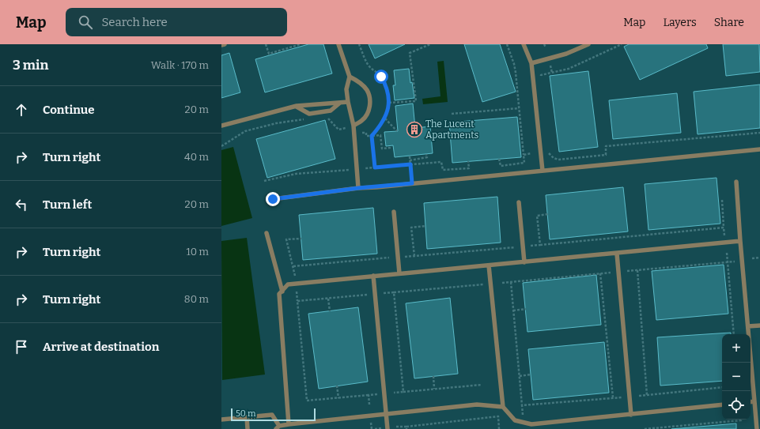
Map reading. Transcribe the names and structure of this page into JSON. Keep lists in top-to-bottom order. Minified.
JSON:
{"places":{"building":["The Lucent Apartments"]},"scale_bar":"50 m","page":{"header":"Map","search":"Search here","nav":["Map","Layers","Share"],"heading":["3 min","Walk · 170 m"],"list":[["Continue","20 m"],["Turn right","40 m"],["Turn left","20 m"],["Turn right","10 m"],["Turn right","80 m"],"Arrive at destination"],"map_buttons":["+","−"],"scale":"50 m"}}
